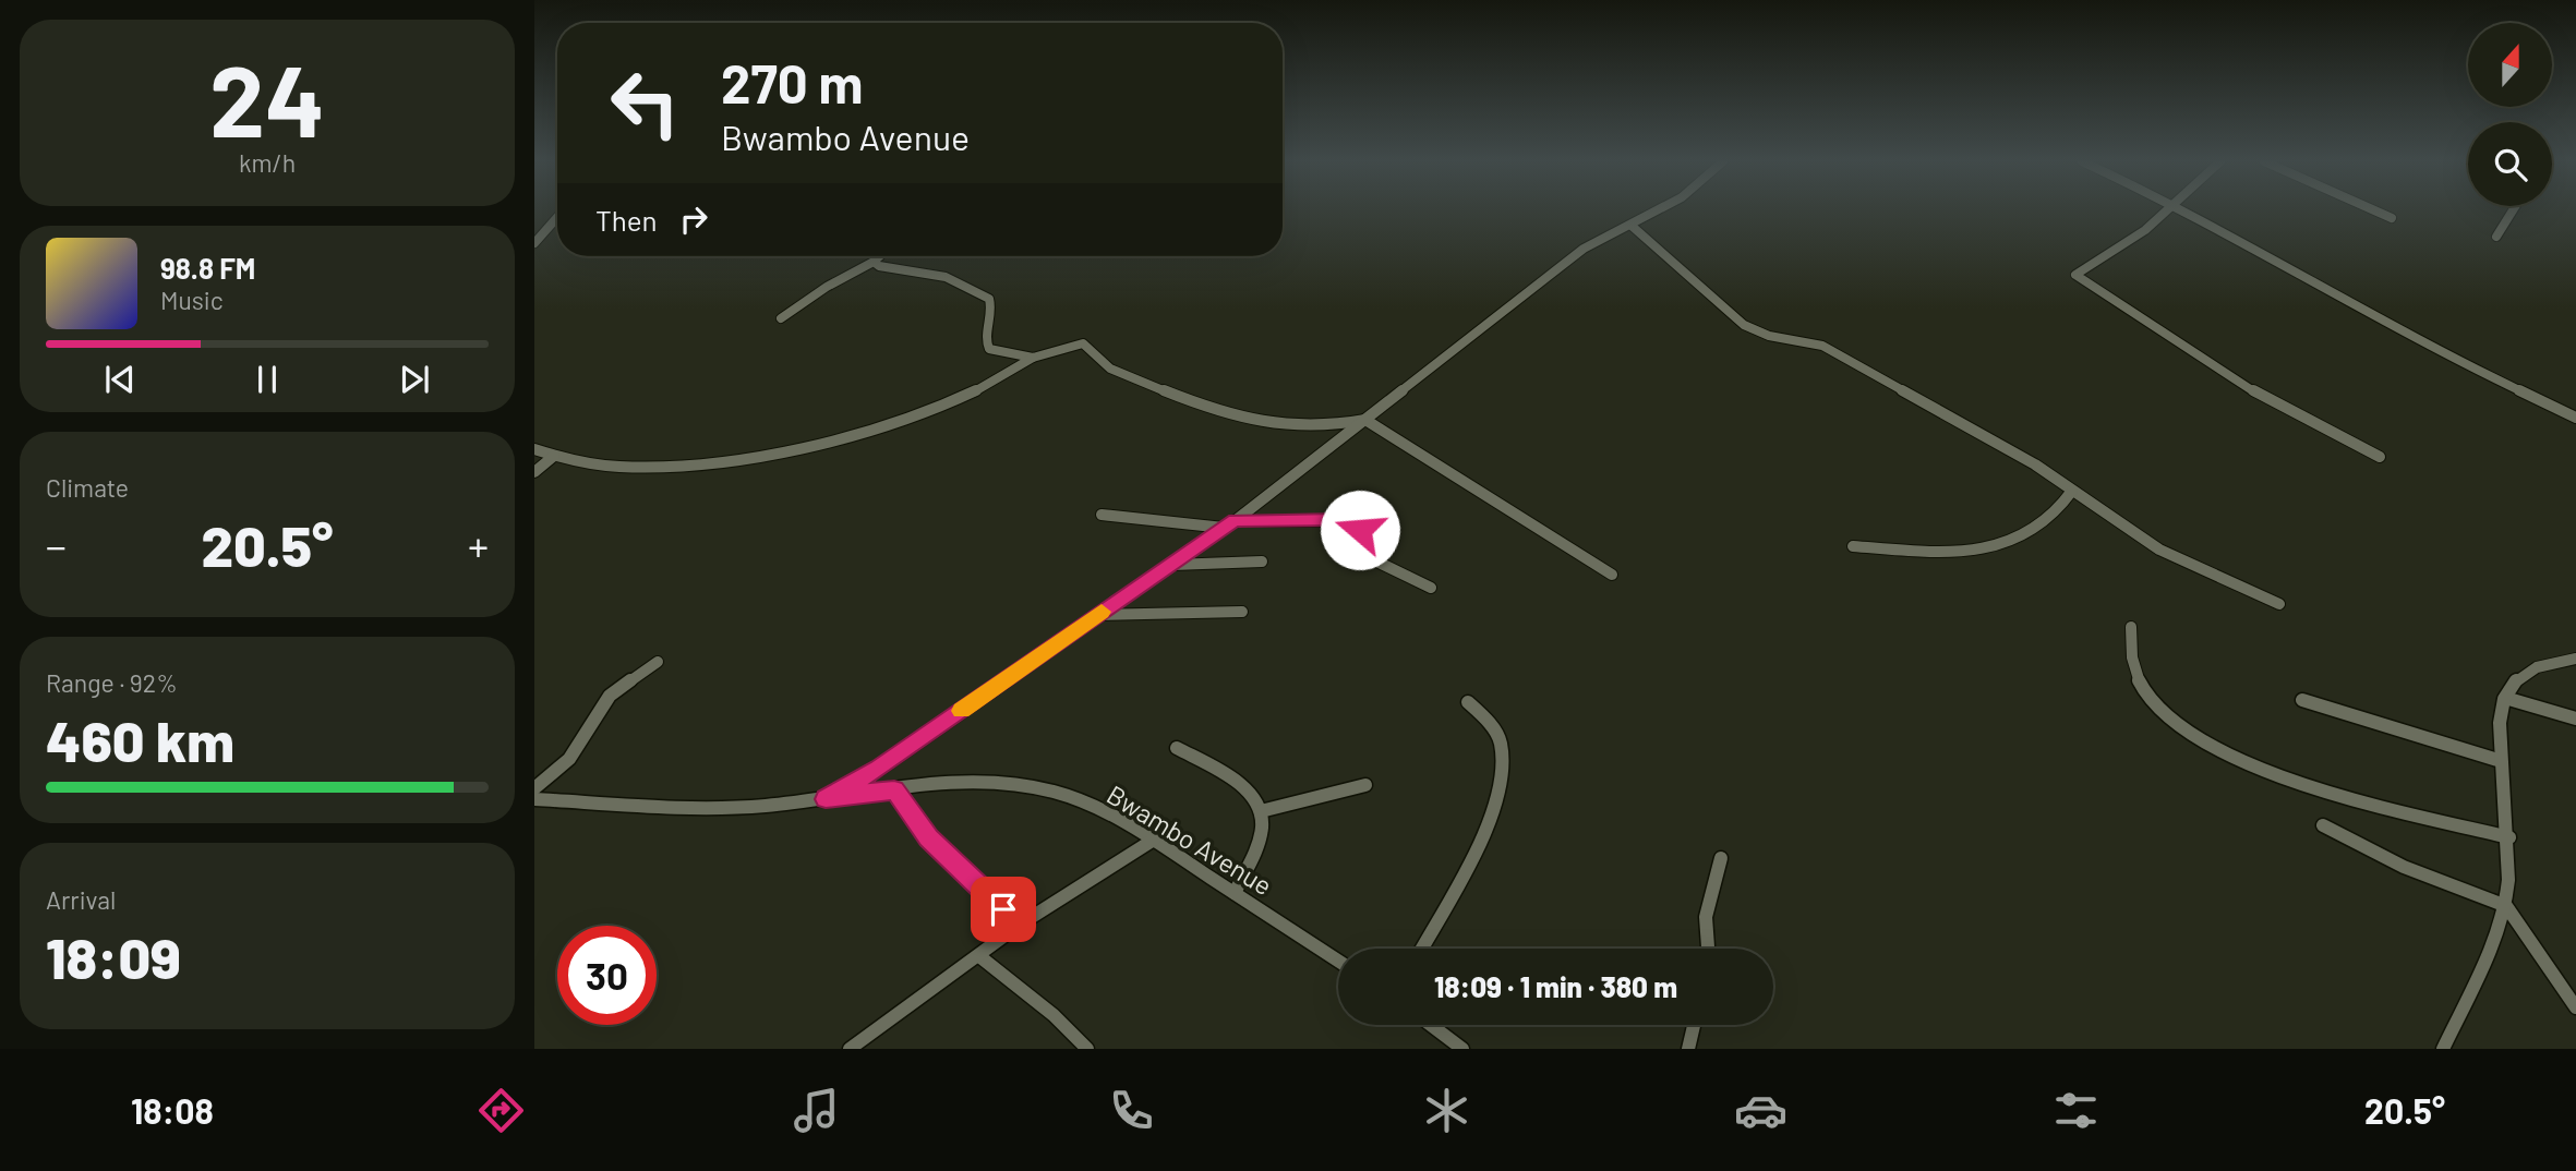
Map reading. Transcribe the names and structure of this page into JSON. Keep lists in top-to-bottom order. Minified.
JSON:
{"streets":{"street":["Bwambo Avenue"]},"north":"top","page":{"tile":[["24","km/h"],"Climate",["Range · 92%","460 km"],["Arrival","18:09"]],"turn":["270 m","Bwambo Avenue"],"then":"Then","song":["98.8 FM","Music"],"heat":["−","20.5°","+"],"limit":"30","trip":"18:09 · 1 min · 380 m","tabs":["18:08","20.5°"]}}
